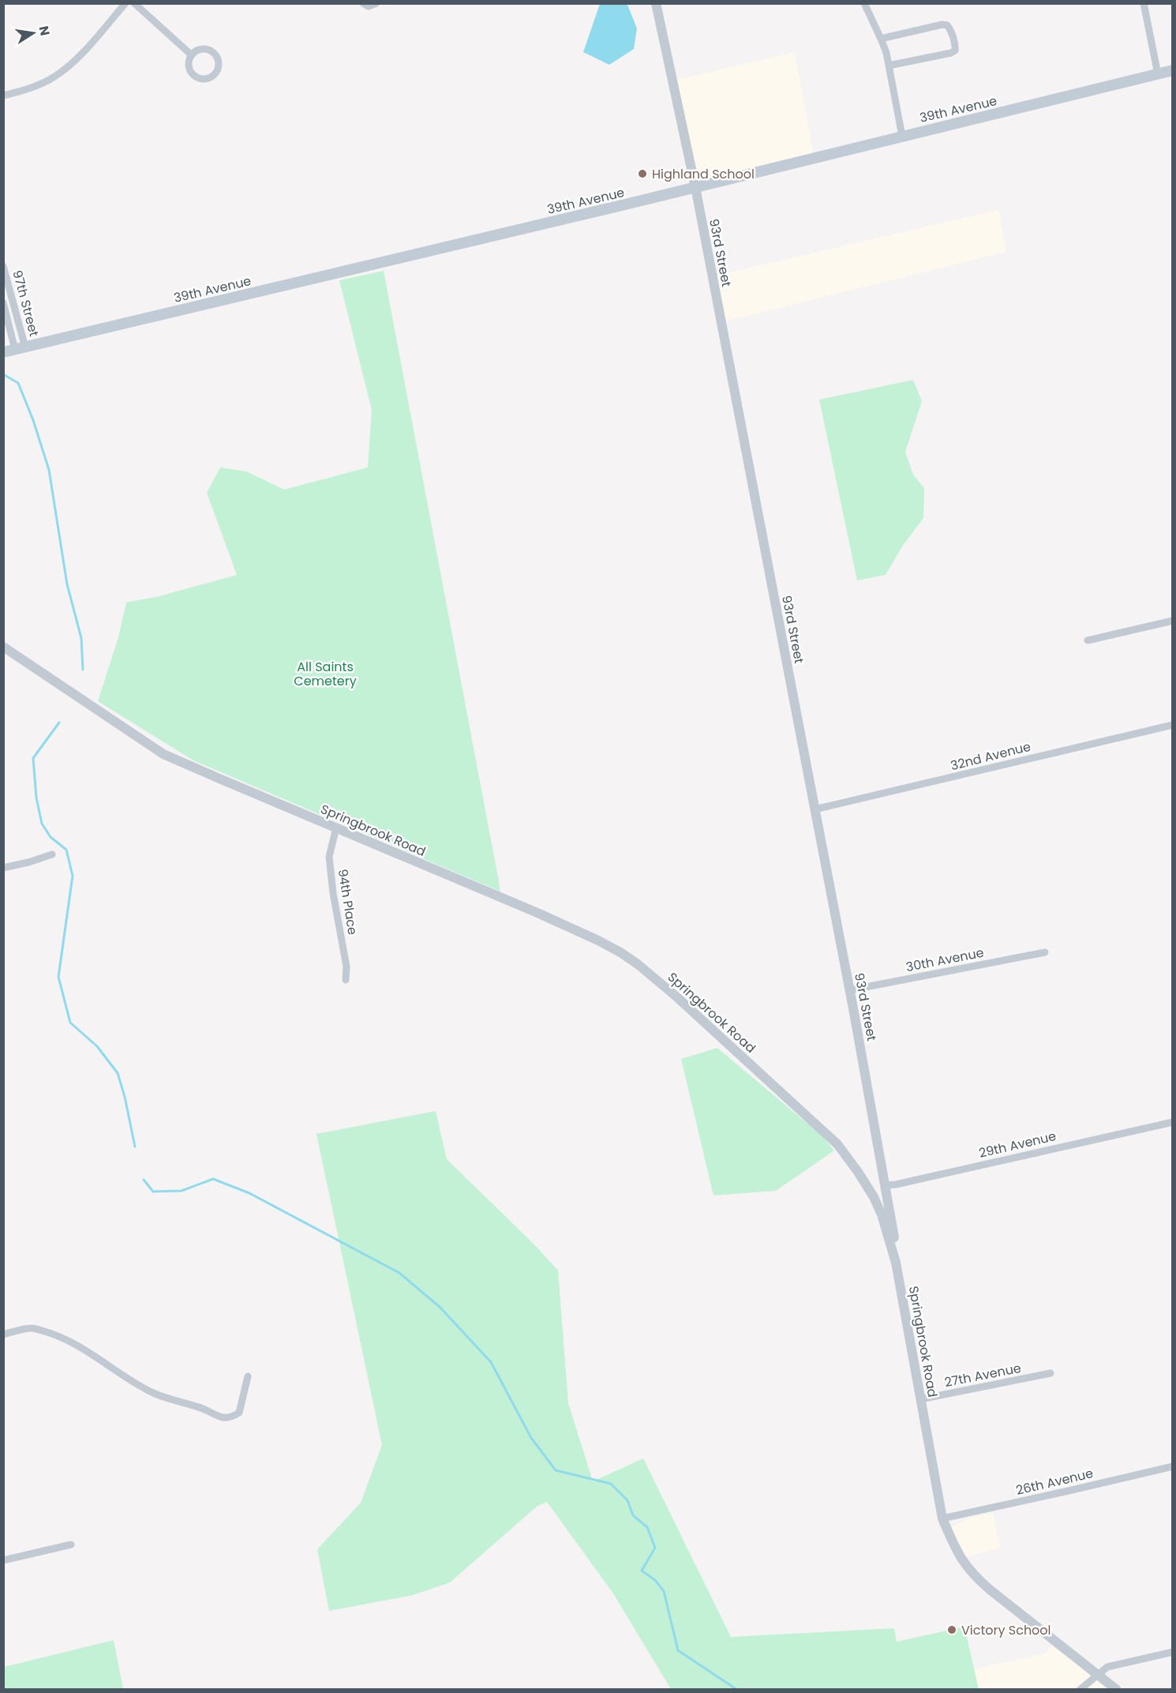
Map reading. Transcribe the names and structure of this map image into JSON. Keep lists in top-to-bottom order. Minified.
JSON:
{"streets":{"main road":["39th Avenue"],"street":["93rd Street","97th Street","32nd Avenue","Springbrook Road","94th Place","30th Avenue","29th Avenue","27th Avenue","26th Avenue"]},"crossings":[["39th Avenue","93rd Street"],["39th Avenue","97th Street"],["93rd Street","32nd Avenue"],["93rd Street","Springbrook Road"],["93rd Street","30th Avenue"],["93rd Street","29th Avenue"],["Springbrook Road","94th Place"],["Springbrook Road","29th Avenue"],["Springbrook Road","27th Avenue"],["Springbrook Road","26th Avenue"]],"parks":["All Saints Cemetery"],"places":["Highland School","Victory School"],"north":"right"}
